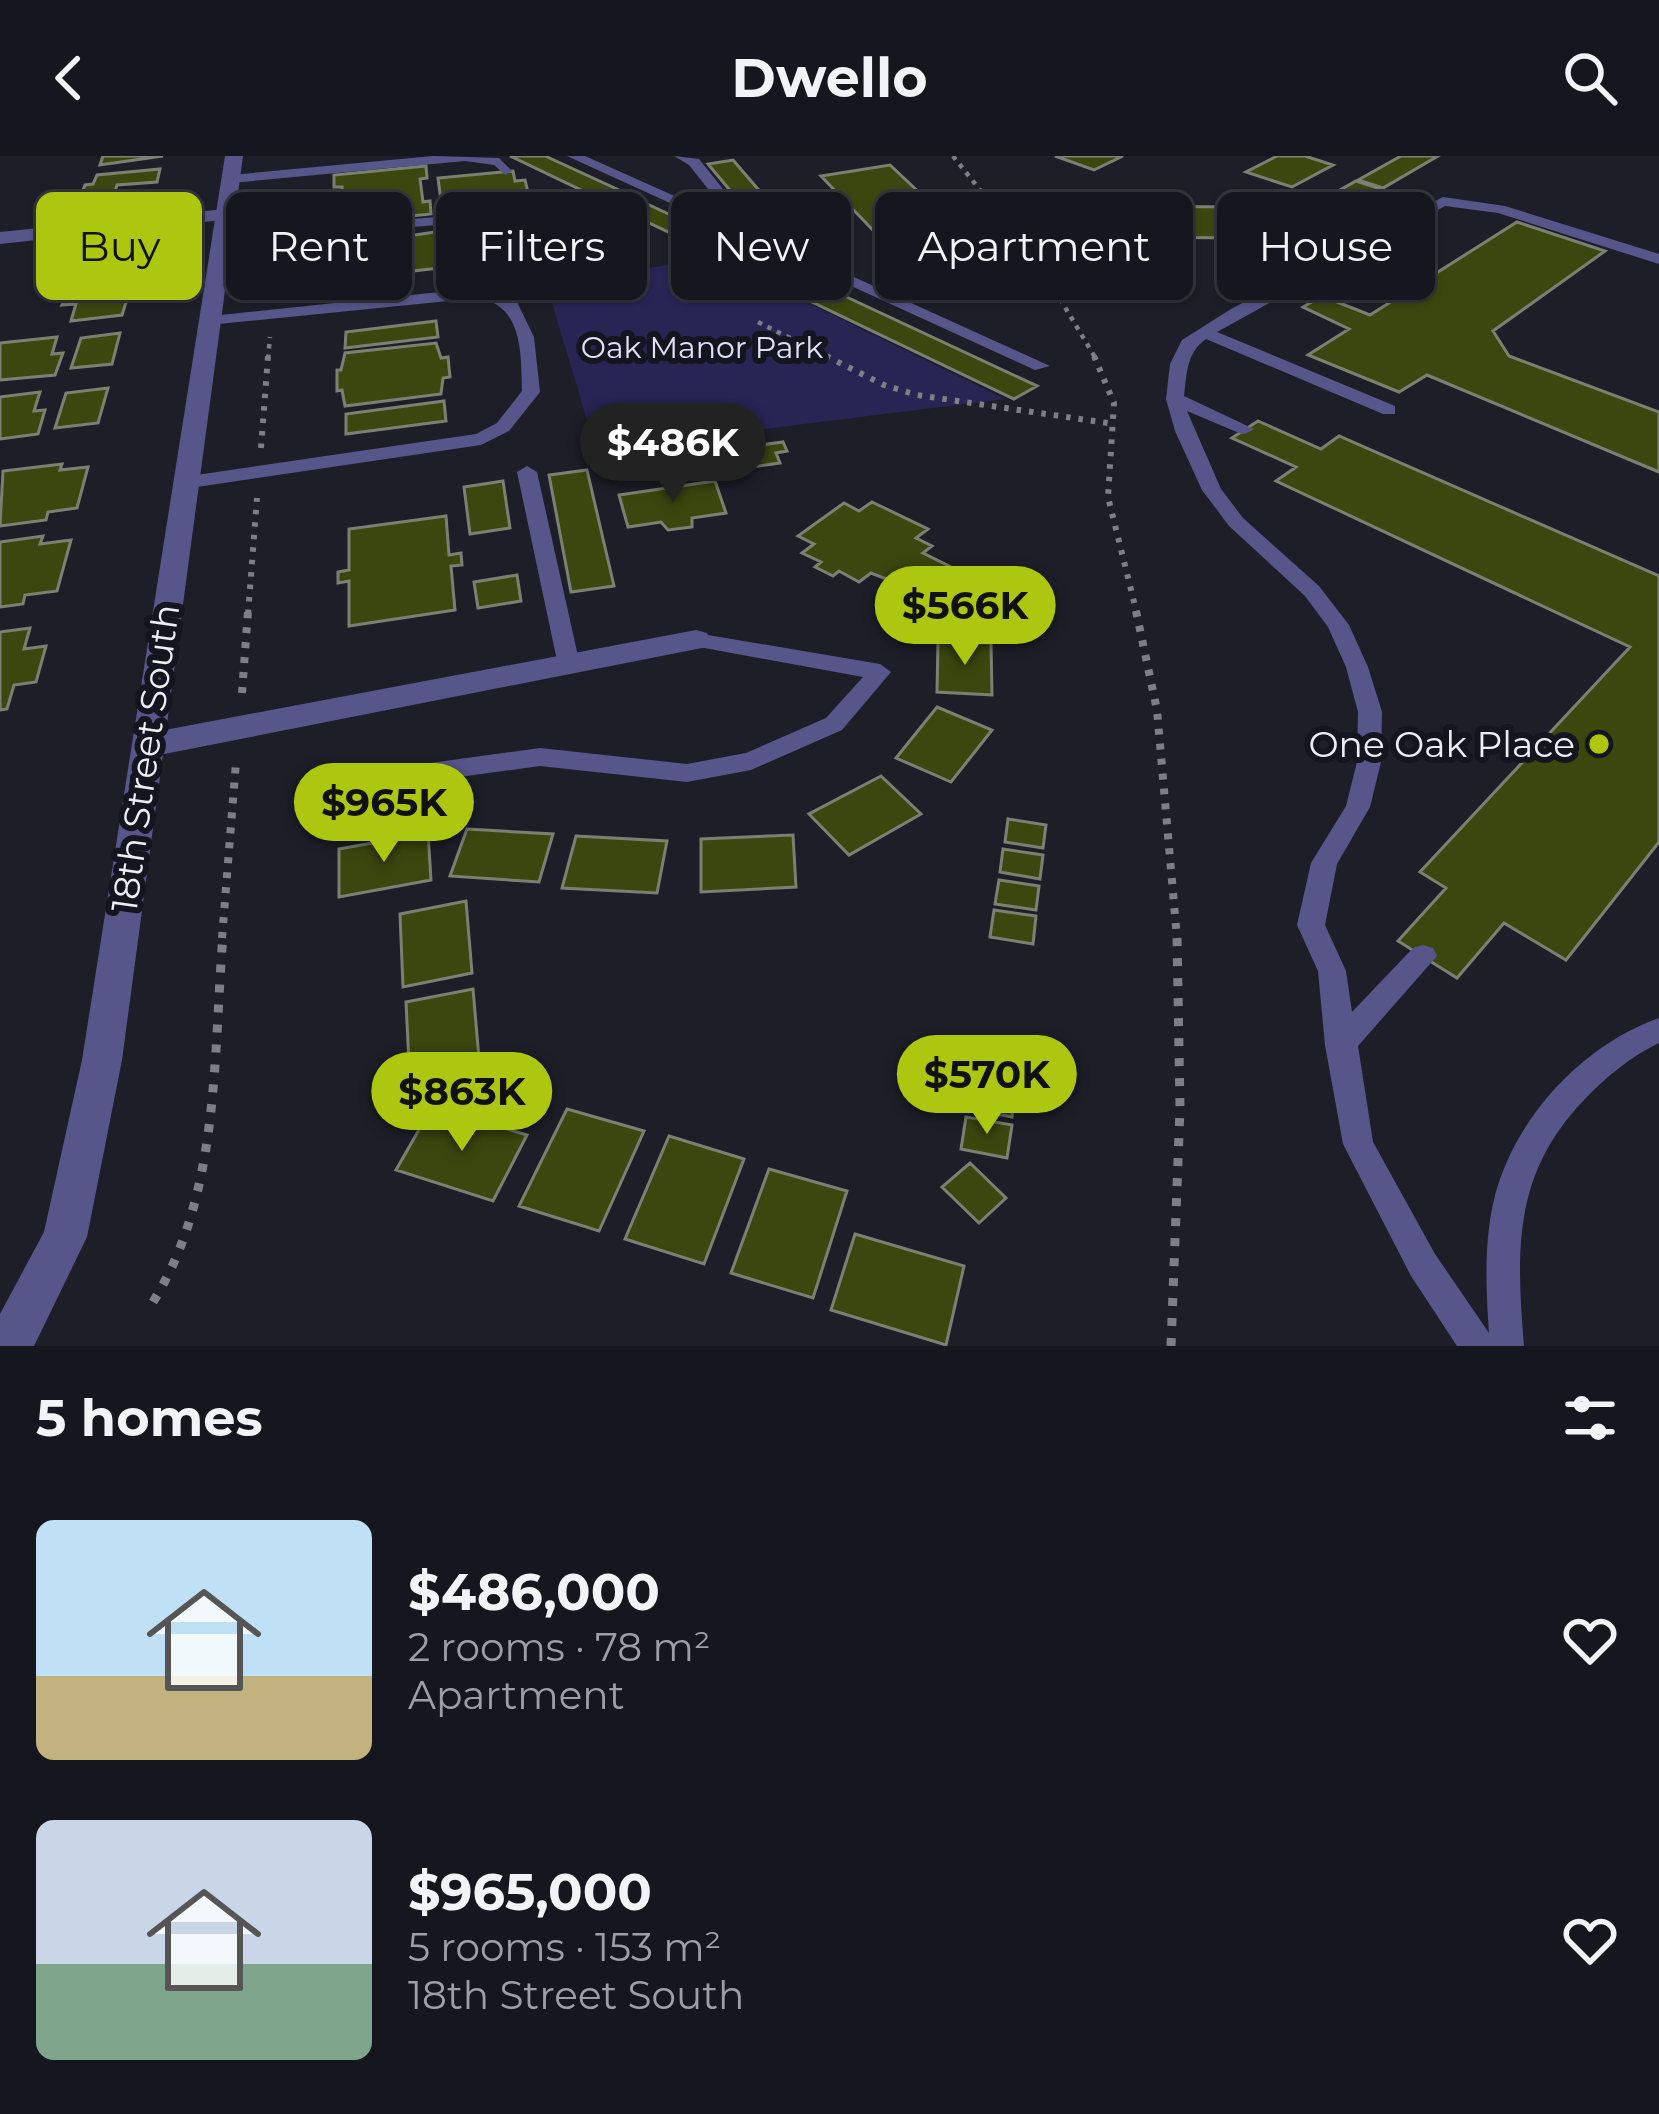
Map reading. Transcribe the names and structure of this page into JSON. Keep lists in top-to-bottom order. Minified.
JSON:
{"streets":{"street":["18th Street South"]},"parks":["Oak Manor Park"],"places":["One Oak Place"],"page":{"header":"Dwello","chip":["Buy","Rent","Filters","New","Apartment","House"],"price":["$486K","$566K","$965K","$570K","$863K"],"heading":"5 homes","list":[{"name":"$486,000","note":"2 rooms · 78 m² · Apartment"},{"name":"$965,000","note":"5 rooms · 153 m² · 18th Street South"}]}}
